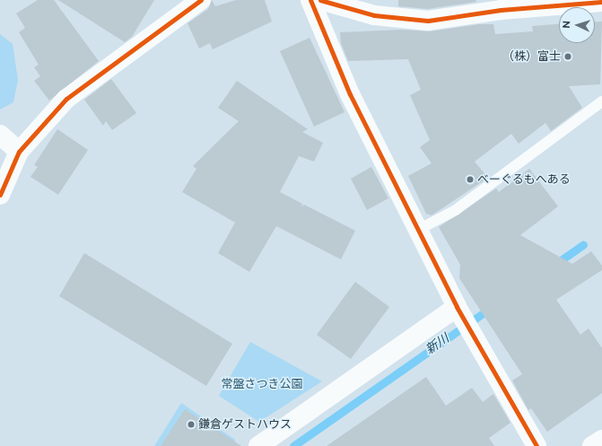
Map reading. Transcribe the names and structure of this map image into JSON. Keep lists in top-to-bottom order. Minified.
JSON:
{"water":["新川"],"parks":["常盤さつき公園"],"places":["（株）富士","べーぐるもへある","鎌倉ゲストハウス"],"north":"left"}
